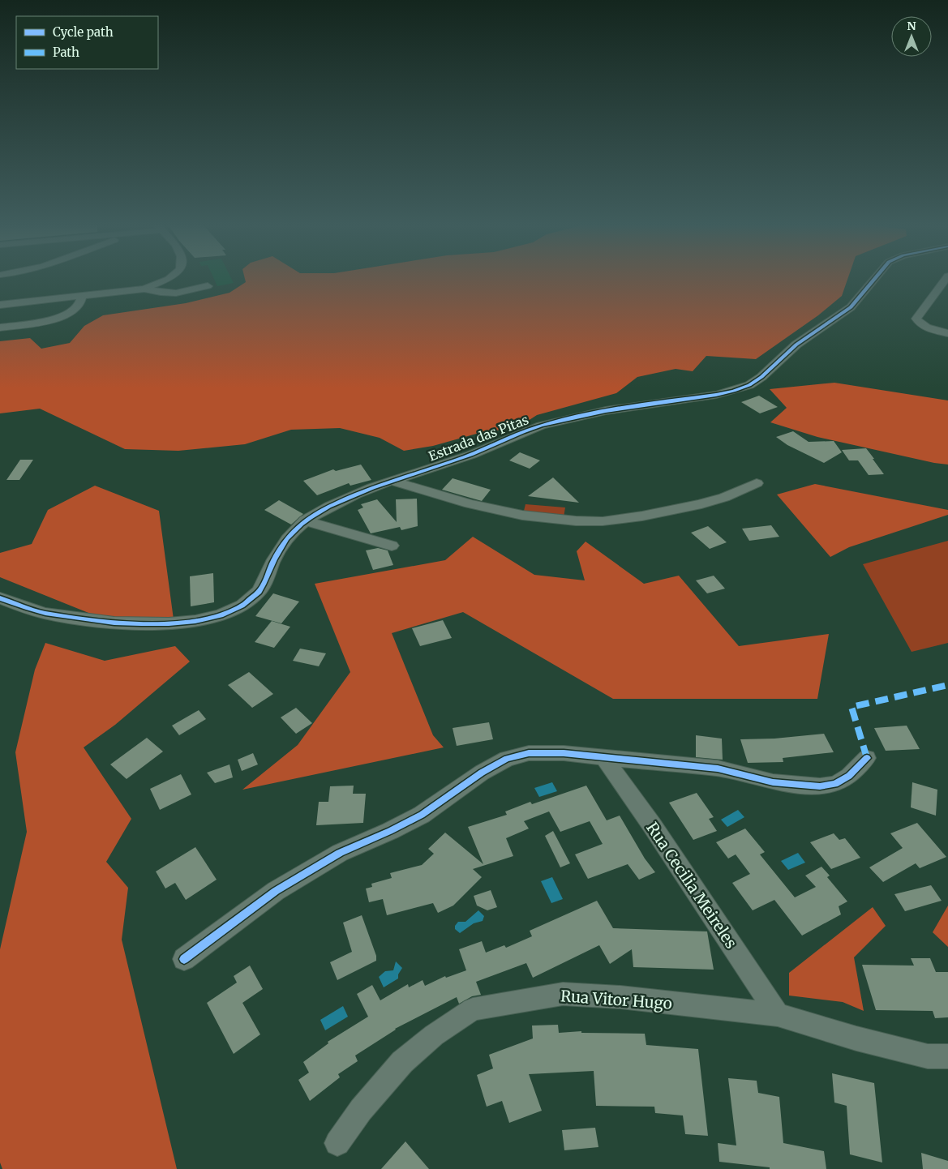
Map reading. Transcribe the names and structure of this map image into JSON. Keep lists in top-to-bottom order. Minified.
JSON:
{"streets":{"street":["Estrada das Pitas","Rua Cecilia Meireles","Rua Vitor Hugo"]},"crossings":[["Rua Cecilia Meireles","Rua Vitor Hugo"]],"legend":["Cycle path","Path"],"north":"top"}
